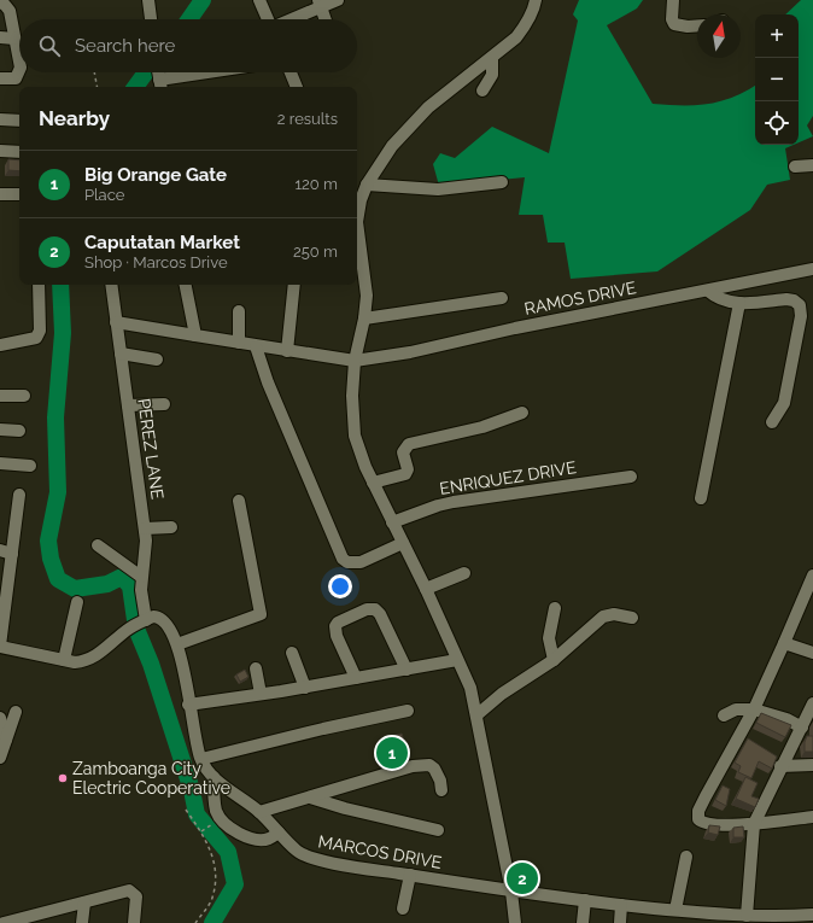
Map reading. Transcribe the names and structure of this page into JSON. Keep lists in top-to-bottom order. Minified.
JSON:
{"streets":{"street":["RAMOS DRIVE","PEREZ LANE","ENRIQUEZ DRIVE","MARCOS DRIVE"]},"crossings":[["RAMOS DRIVE","PEREZ LANE"],["PEREZ LANE","MARCOS DRIVE"]],"places":["Zamboanga City Electric Cooperative"],"north":"top","page":{"map_buttons":["+","−"],"search":"Search here","heading":["Nearby","2 results"],"list":[{"mark":"1","name":"Big Orange Gate","note":"Place","value":"120 m"},{"mark":"2","name":"Caputatan Market","note":"Shop · Marcos Drive","value":"250 m"}],"pins":["1","2"]}}
